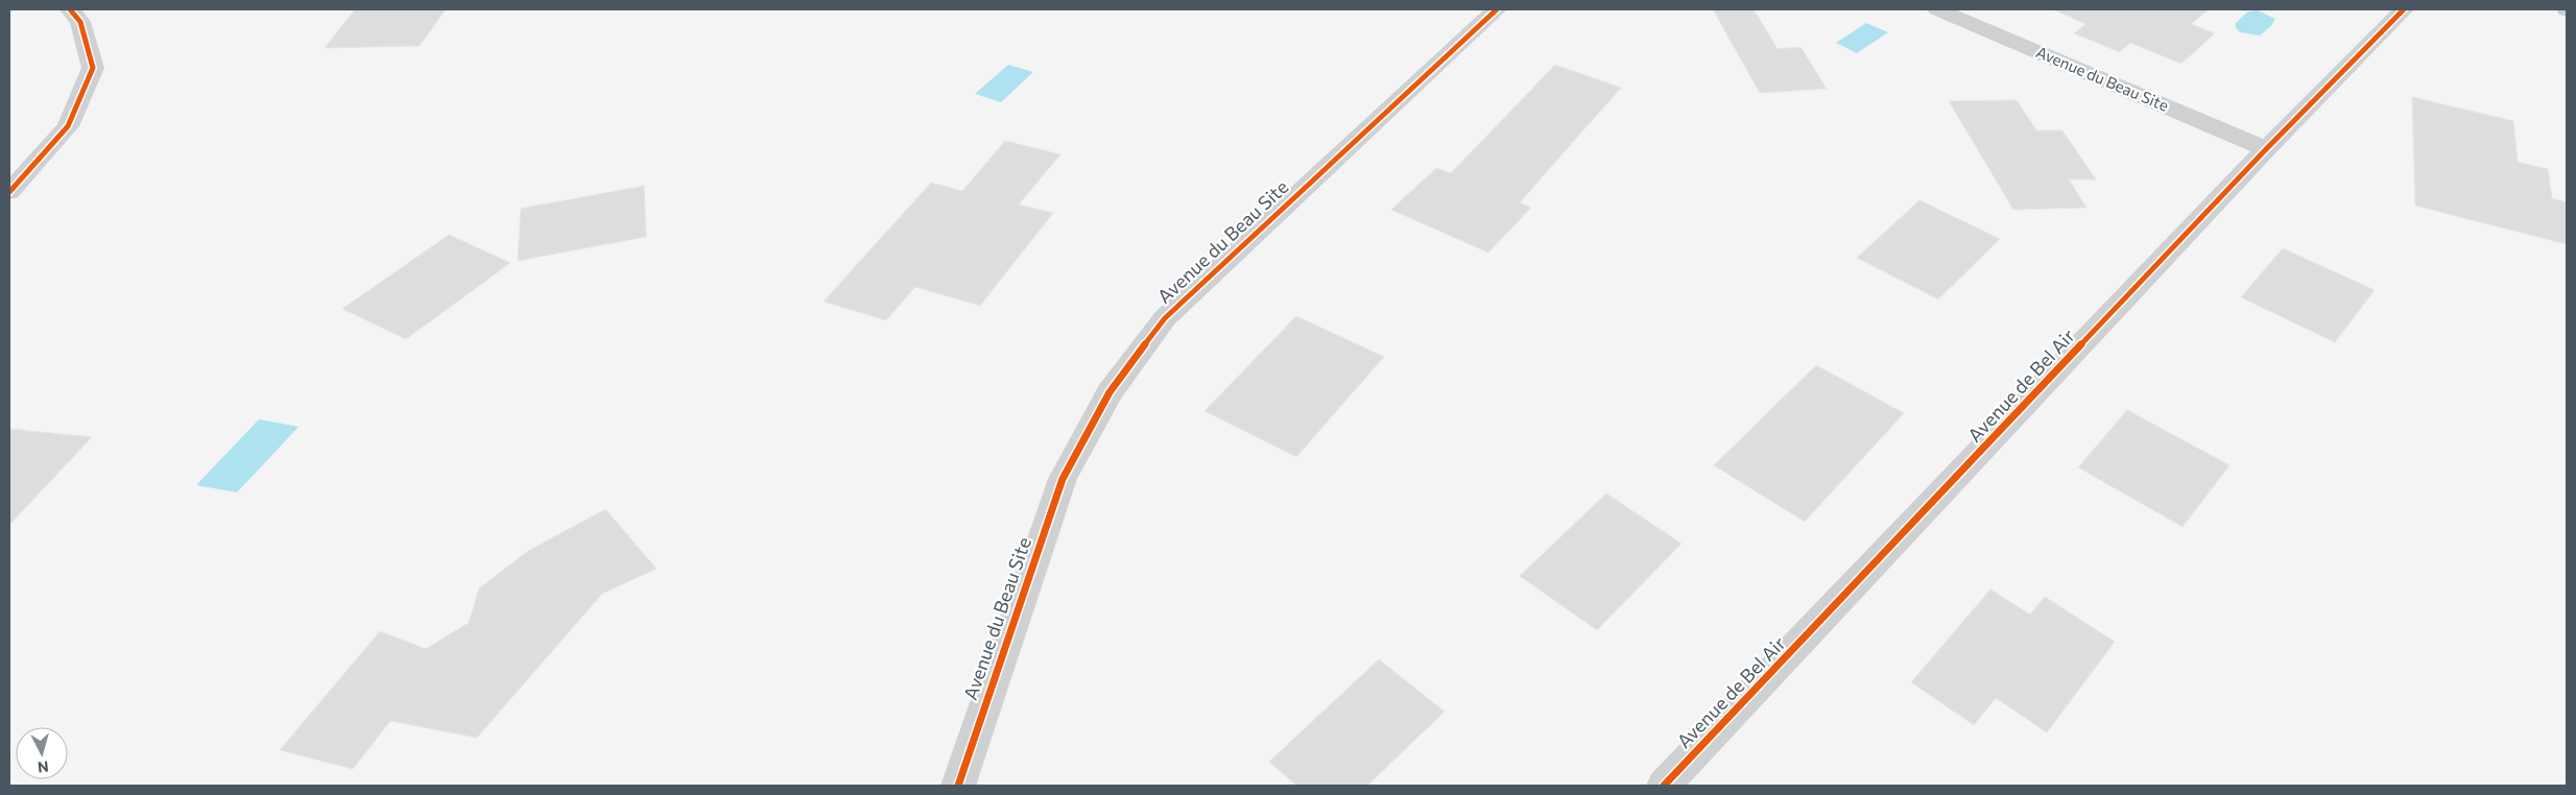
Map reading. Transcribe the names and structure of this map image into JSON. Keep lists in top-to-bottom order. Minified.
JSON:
{"streets":{"street":["Avenue du Beau Site","Avenue de Bel Air"]},"crossings":[["Avenue du Beau Site","Avenue de Bel Air"]],"north":"bottom"}
